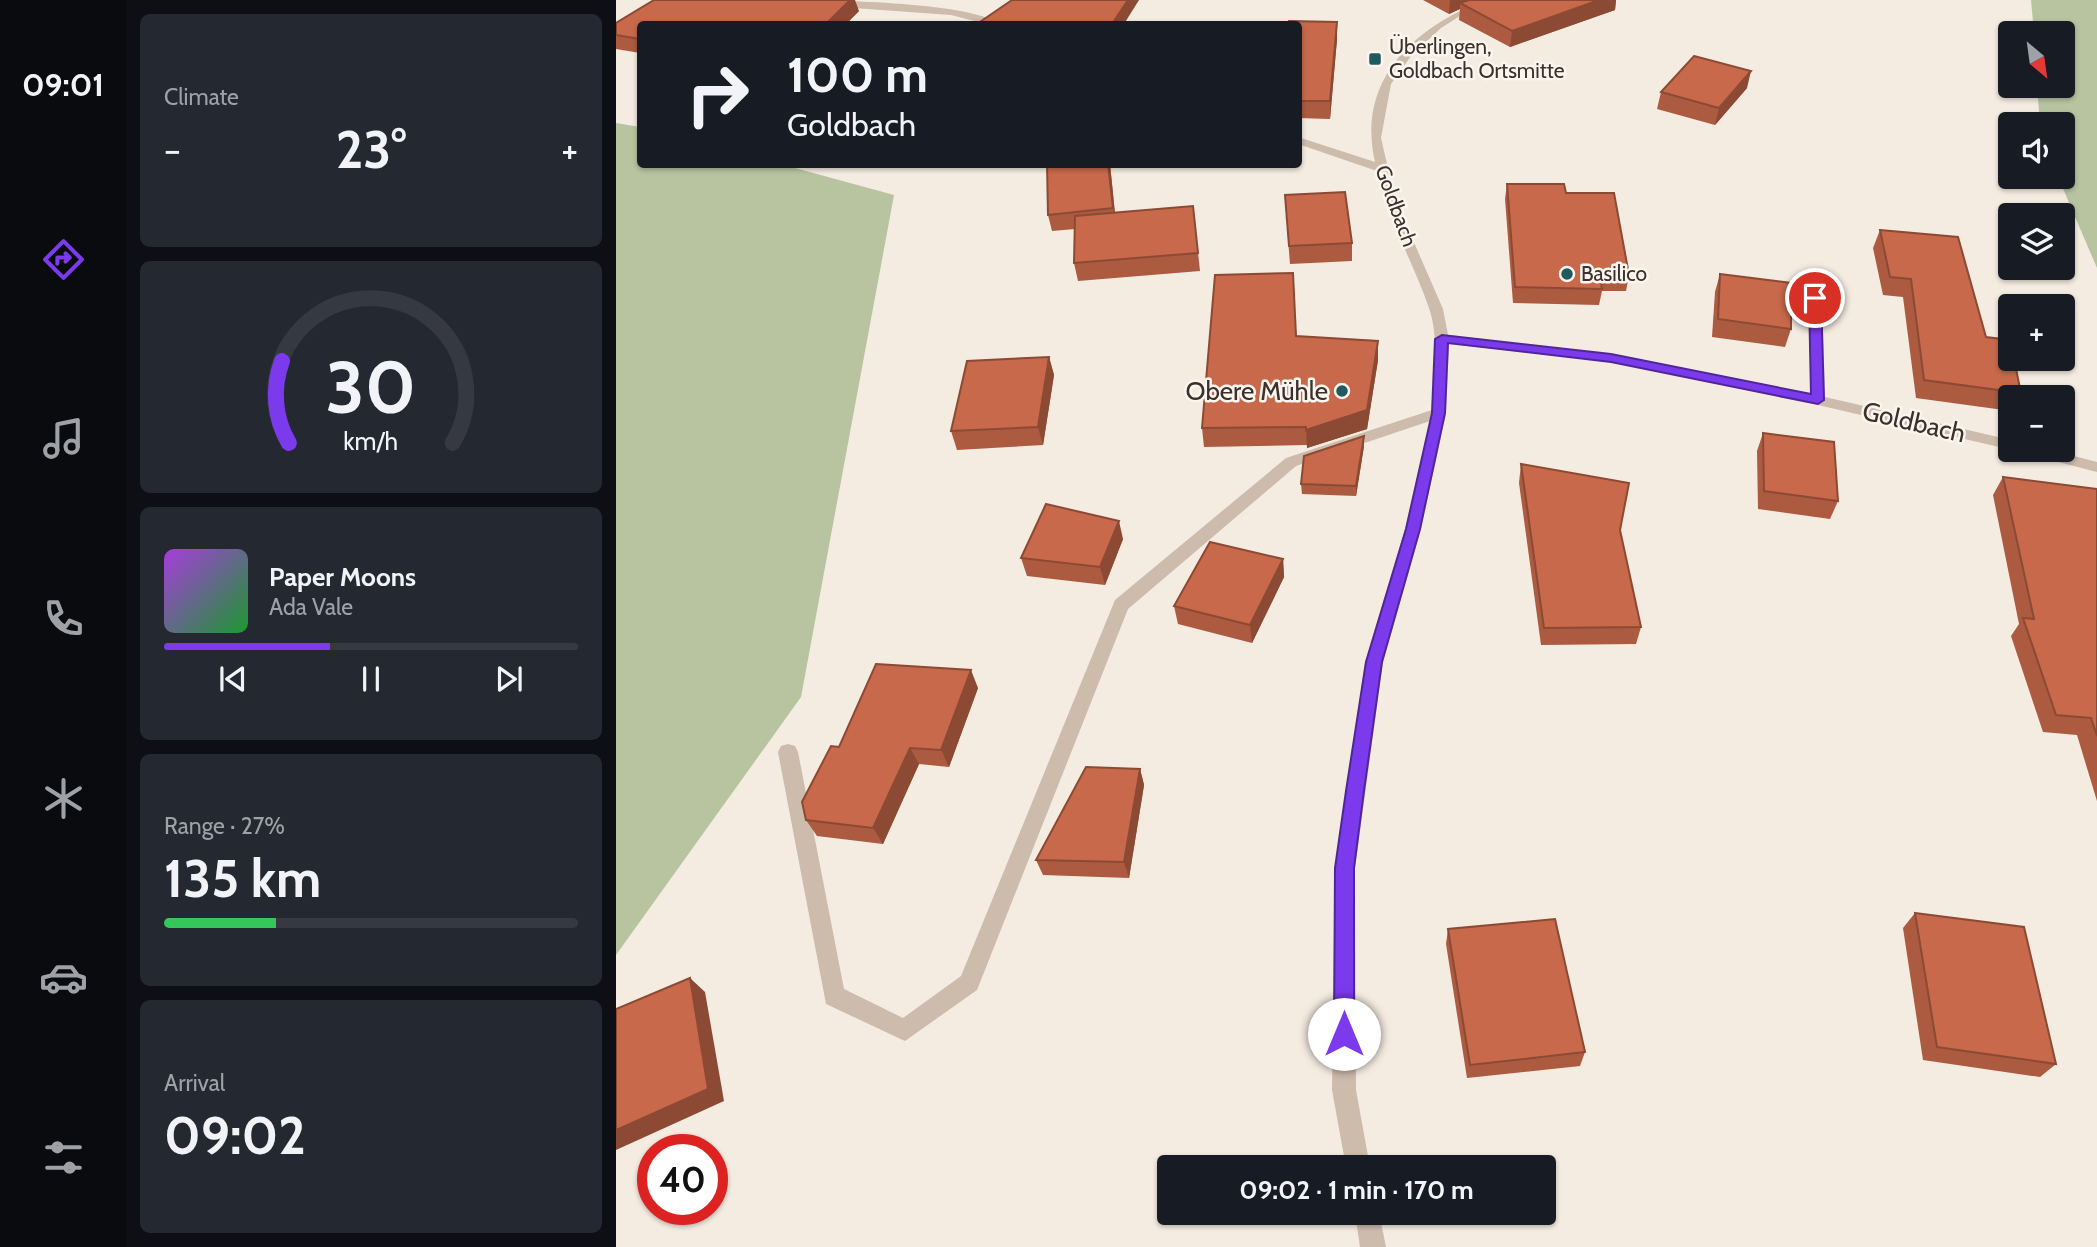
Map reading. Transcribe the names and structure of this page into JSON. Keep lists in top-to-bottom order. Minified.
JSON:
{"streets":{"street":["Goldbach"]},"places":{"transit":["Überlingen, Goldbach Ortsmitte"],"other":["Basilico","Obere Mühle"]},"north":"bottom right","page":{"tabs":"09:01","tile":["Climate",["Range · 27%","135 km"],["Arrival","09:02"]],"map_buttons":["+","−"],"turn":["100 m","Goldbach"],"heat":["−","23°","+"],"song":["Paper Moons","Ada Vale"],"limit":"40","trip":"09:02 · 1 min · 170 m","gauge":["30","km/h"]}}
